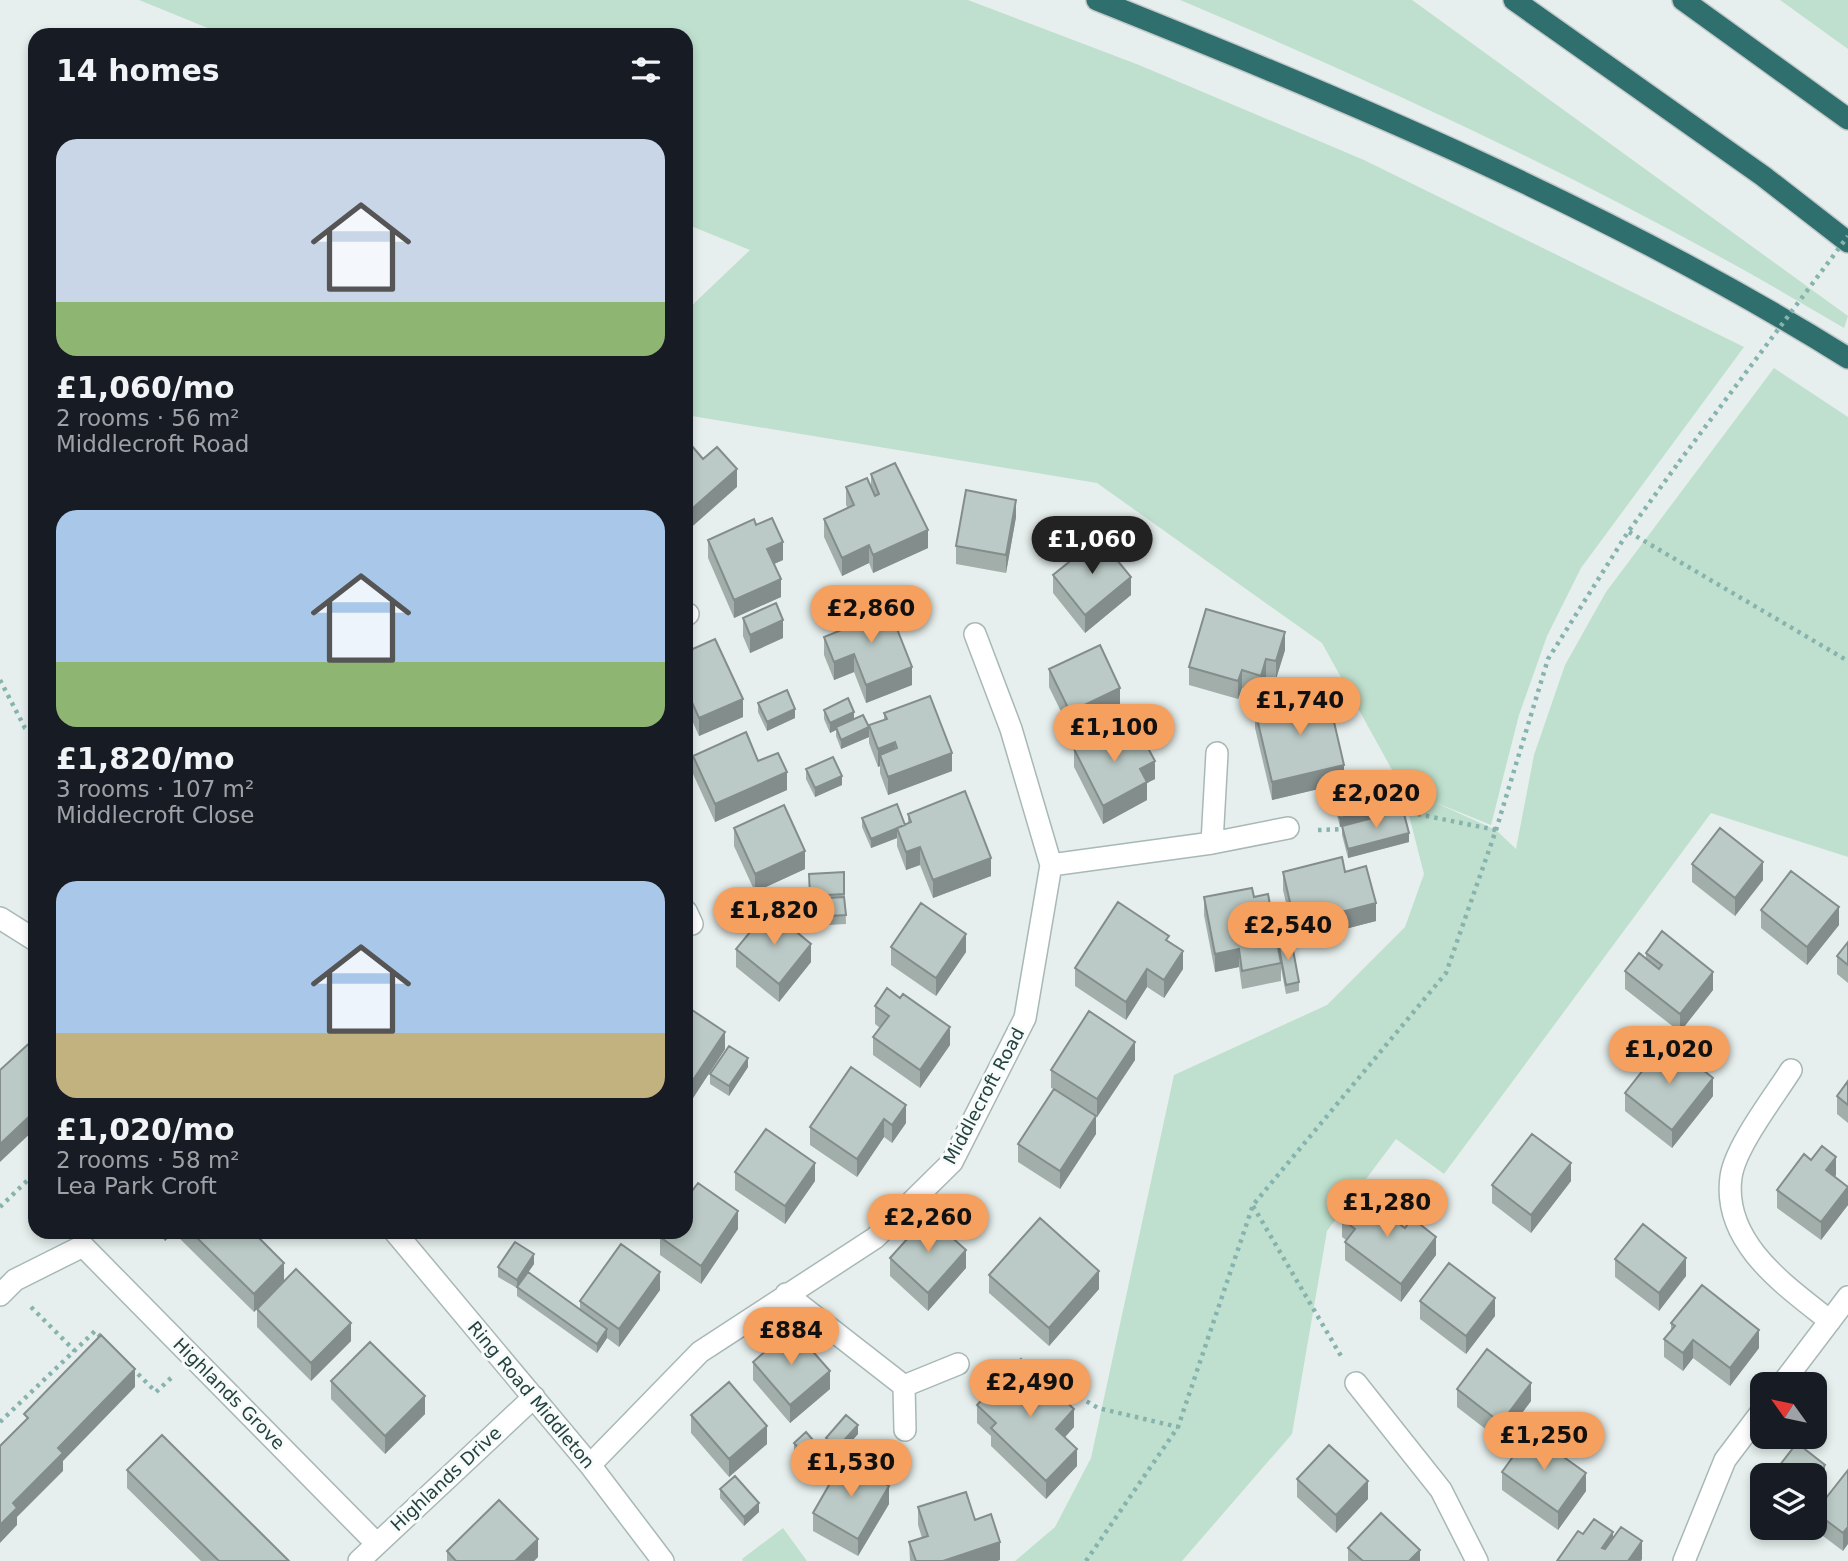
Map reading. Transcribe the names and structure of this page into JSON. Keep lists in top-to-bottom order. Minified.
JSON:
{"streets":{"street":["Middlecroft Road","Highlands Grove","Ring Road Middleton","Highlands Drive"]},"crossings":[["Middlecroft Road","Ring Road Middleton"],["Highlands Grove","Highlands Drive"],["Ring Road Middleton","Highlands Drive"]],"north":"top left","page":{"heading":"14 homes","list":[{"name":"£1,060/mo","note":"2 rooms · 56 m² · Middlecroft Road"},{"name":"£1,820/mo","note":"3 rooms · 107 m² · Middlecroft Close"},{"name":"£1,020/mo","note":"2 rooms · 58 m² · Lea Park Croft"}],"price":["£1,060","£2,860","£1,740","£1,100","£2,020","£1,820","£2,540","£1,020","£1,280","£2,260","£884","£2,490","£1,250","£1,530"]}}
